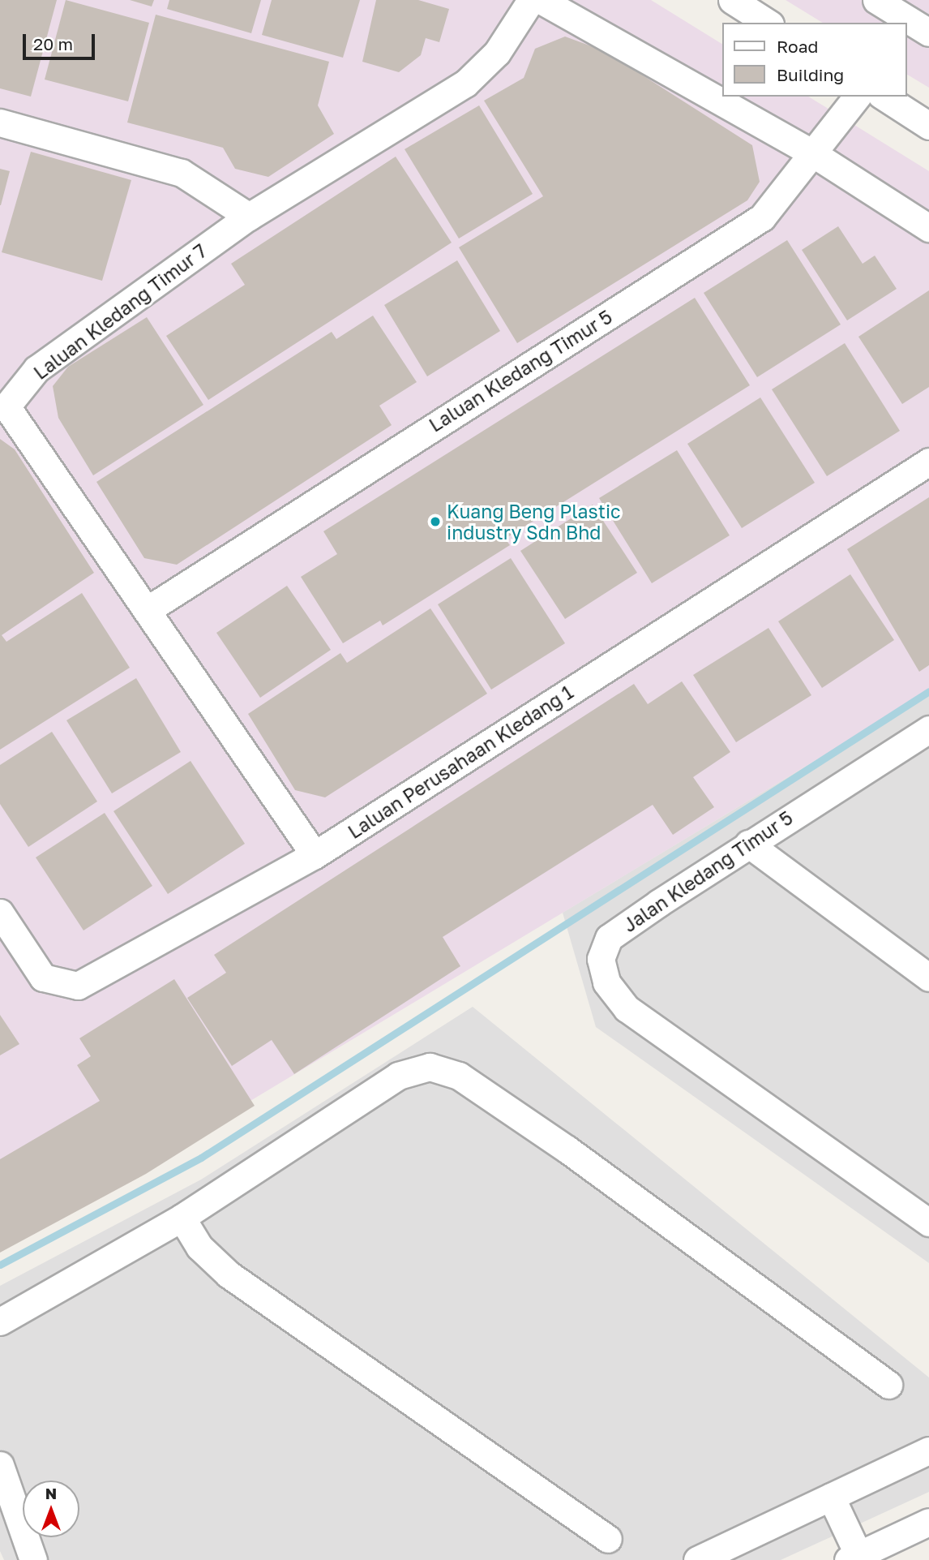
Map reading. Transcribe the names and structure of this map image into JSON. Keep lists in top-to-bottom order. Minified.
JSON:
{"streets":{"street":["Laluan Kledang Timur 7","Laluan Kledang Timur 5","Laluan Perusahaan Kledang 1","Jalan Kledang Timur 5"]},"crossings":[["Laluan Kledang Timur 7","Laluan Kledang Timur 5"],["Laluan Kledang Timur 7","Laluan Perusahaan Kledang 1"]],"places":["Kuang Beng Plastic industry Sdn Bhd"],"legend":["Road","Building"],"scale_bar":"20 m","north":"top"}
